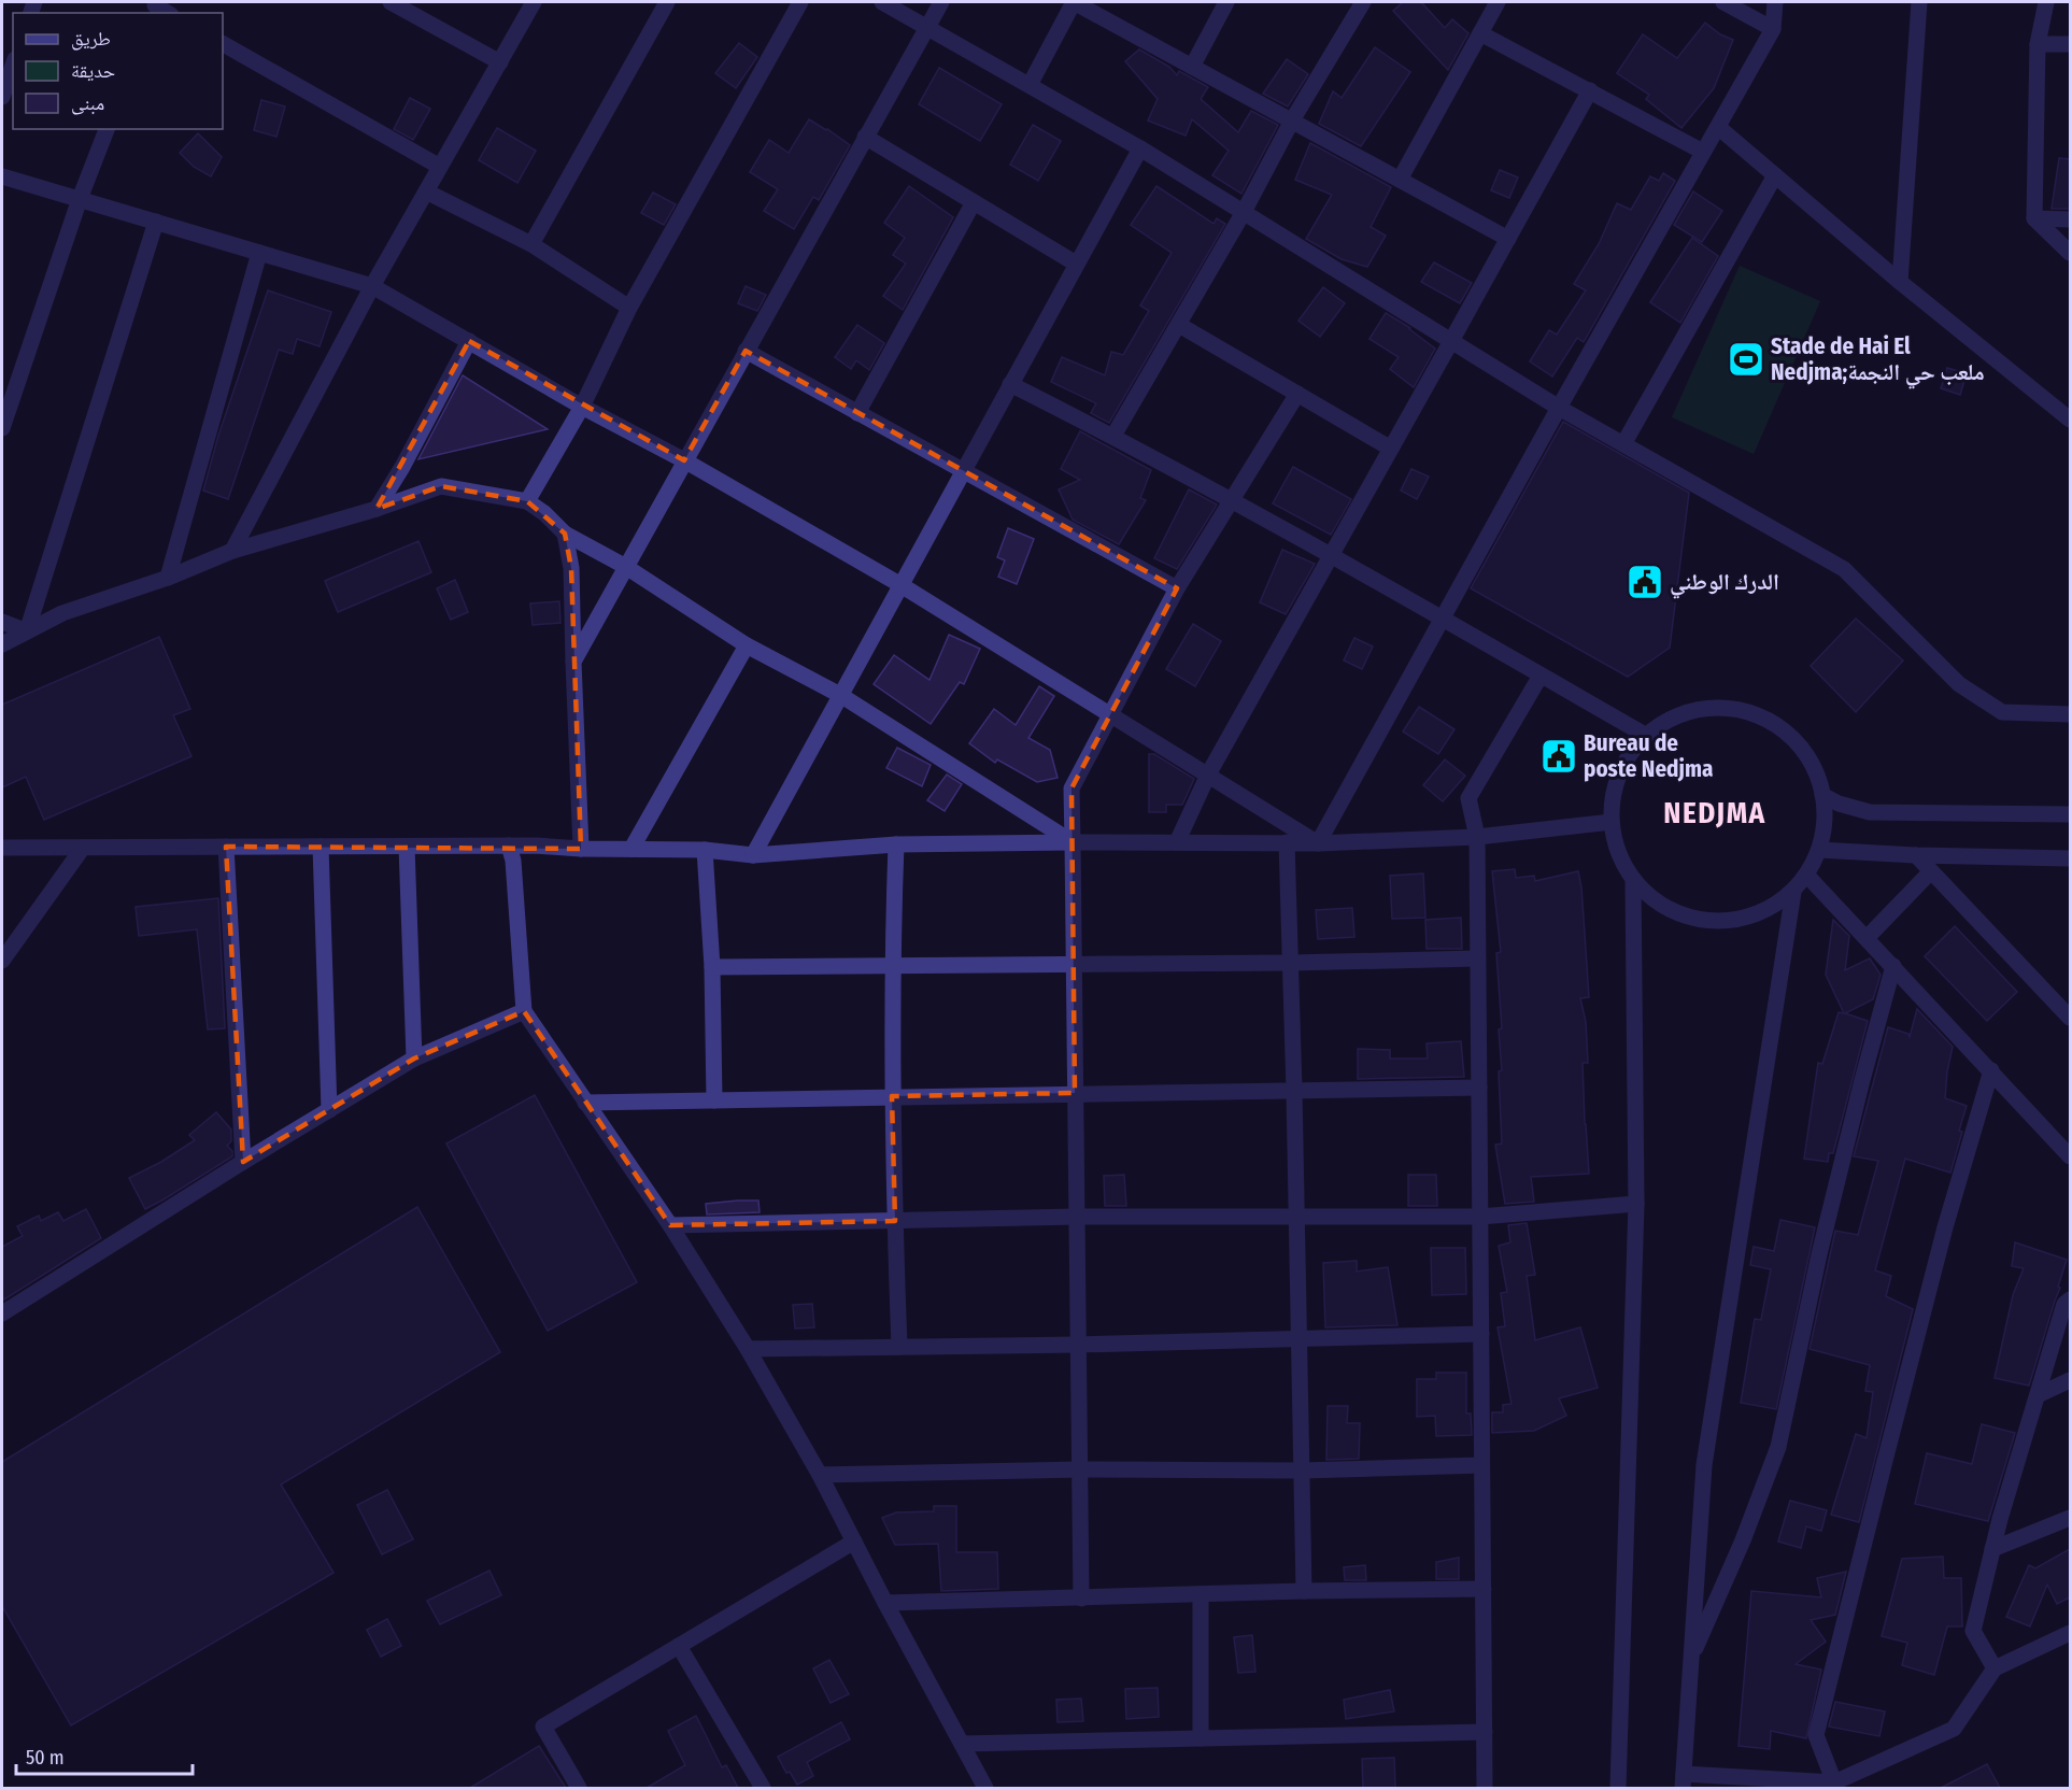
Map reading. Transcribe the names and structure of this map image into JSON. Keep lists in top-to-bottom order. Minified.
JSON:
{"districts":["NEDJMA"],"places":{"sports":["Stade de Hai El Nedjma;ملعب حي النجمة"],"public building":["الدرك الوطني","Bureau de poste Nedjma"]},"legend":["طريق","حديقة","مبنى"],"scale_bar":"50 m"}
